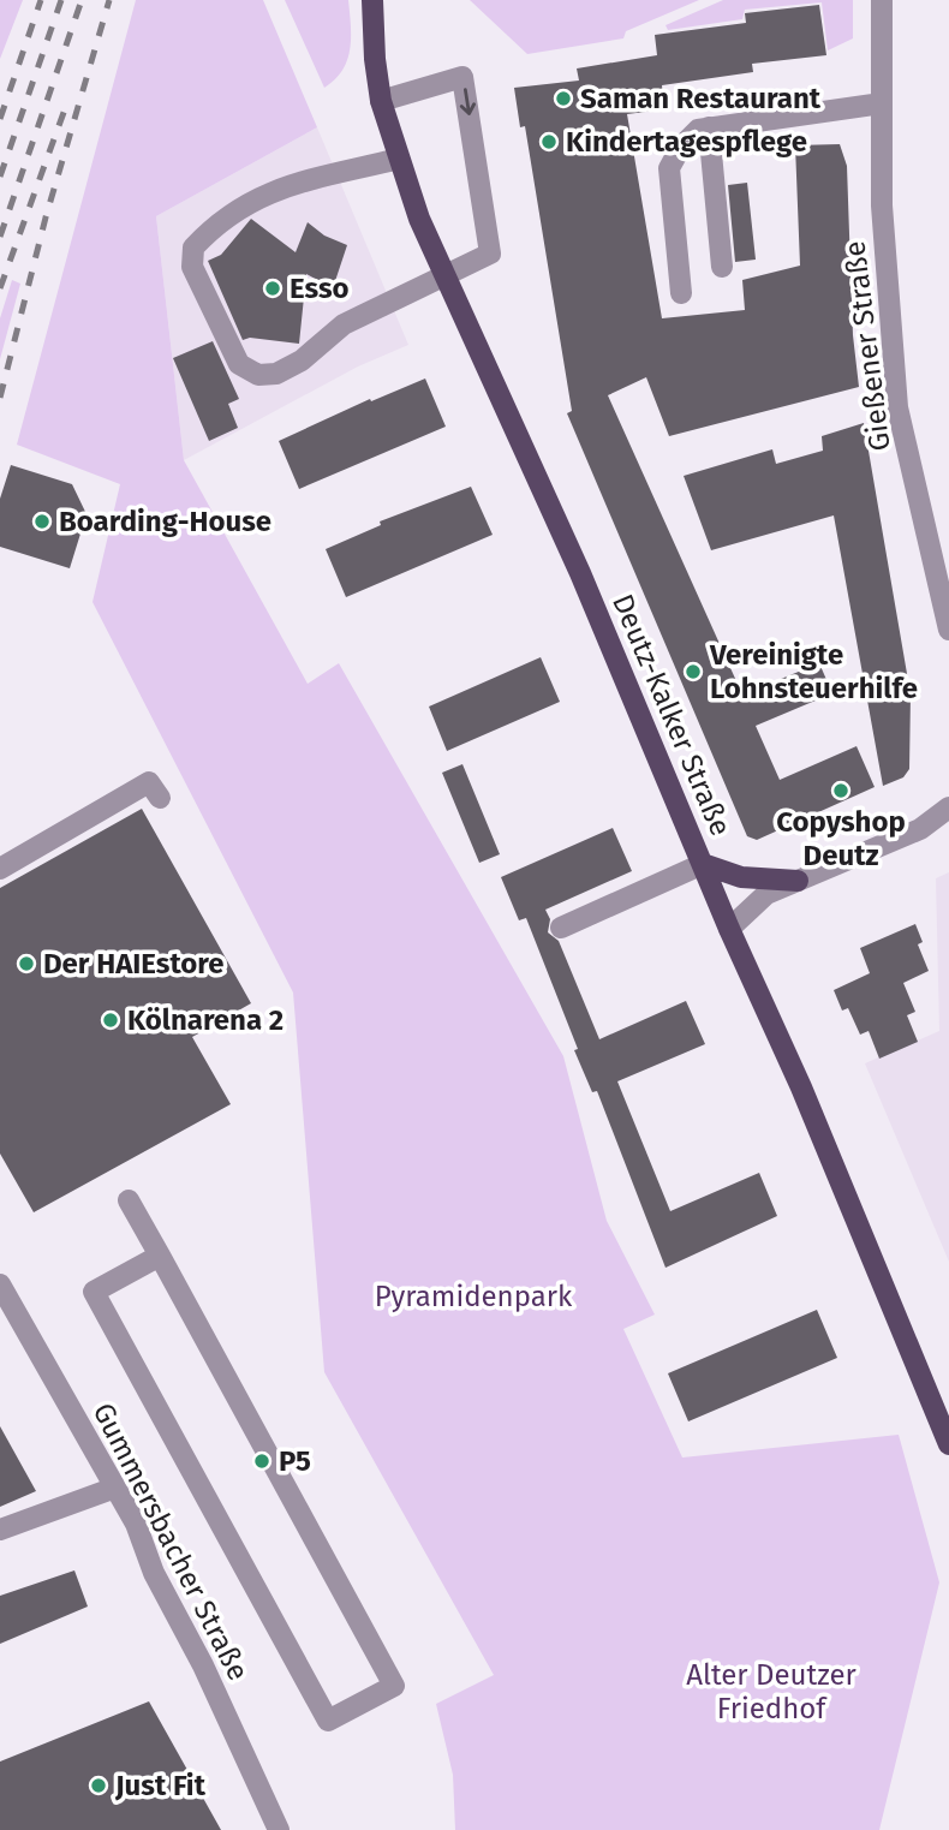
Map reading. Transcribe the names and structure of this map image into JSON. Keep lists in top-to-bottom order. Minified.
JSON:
{"streets":{"main road":["Deutz-Kalker Straße"],"street":["Gießener Straße","Gummersbacher Straße"]},"parks":["Pyramidenpark","Alter Deutzer Friedhof"],"places":["Saman Restaurant","Kindertagespflege","Esso","Boarding-House","Vereinigte Lohnsteuerhilfe","Copyshop Deutz","Der HAIEstore","Kölnarena 2","P5","Just Fit"]}
